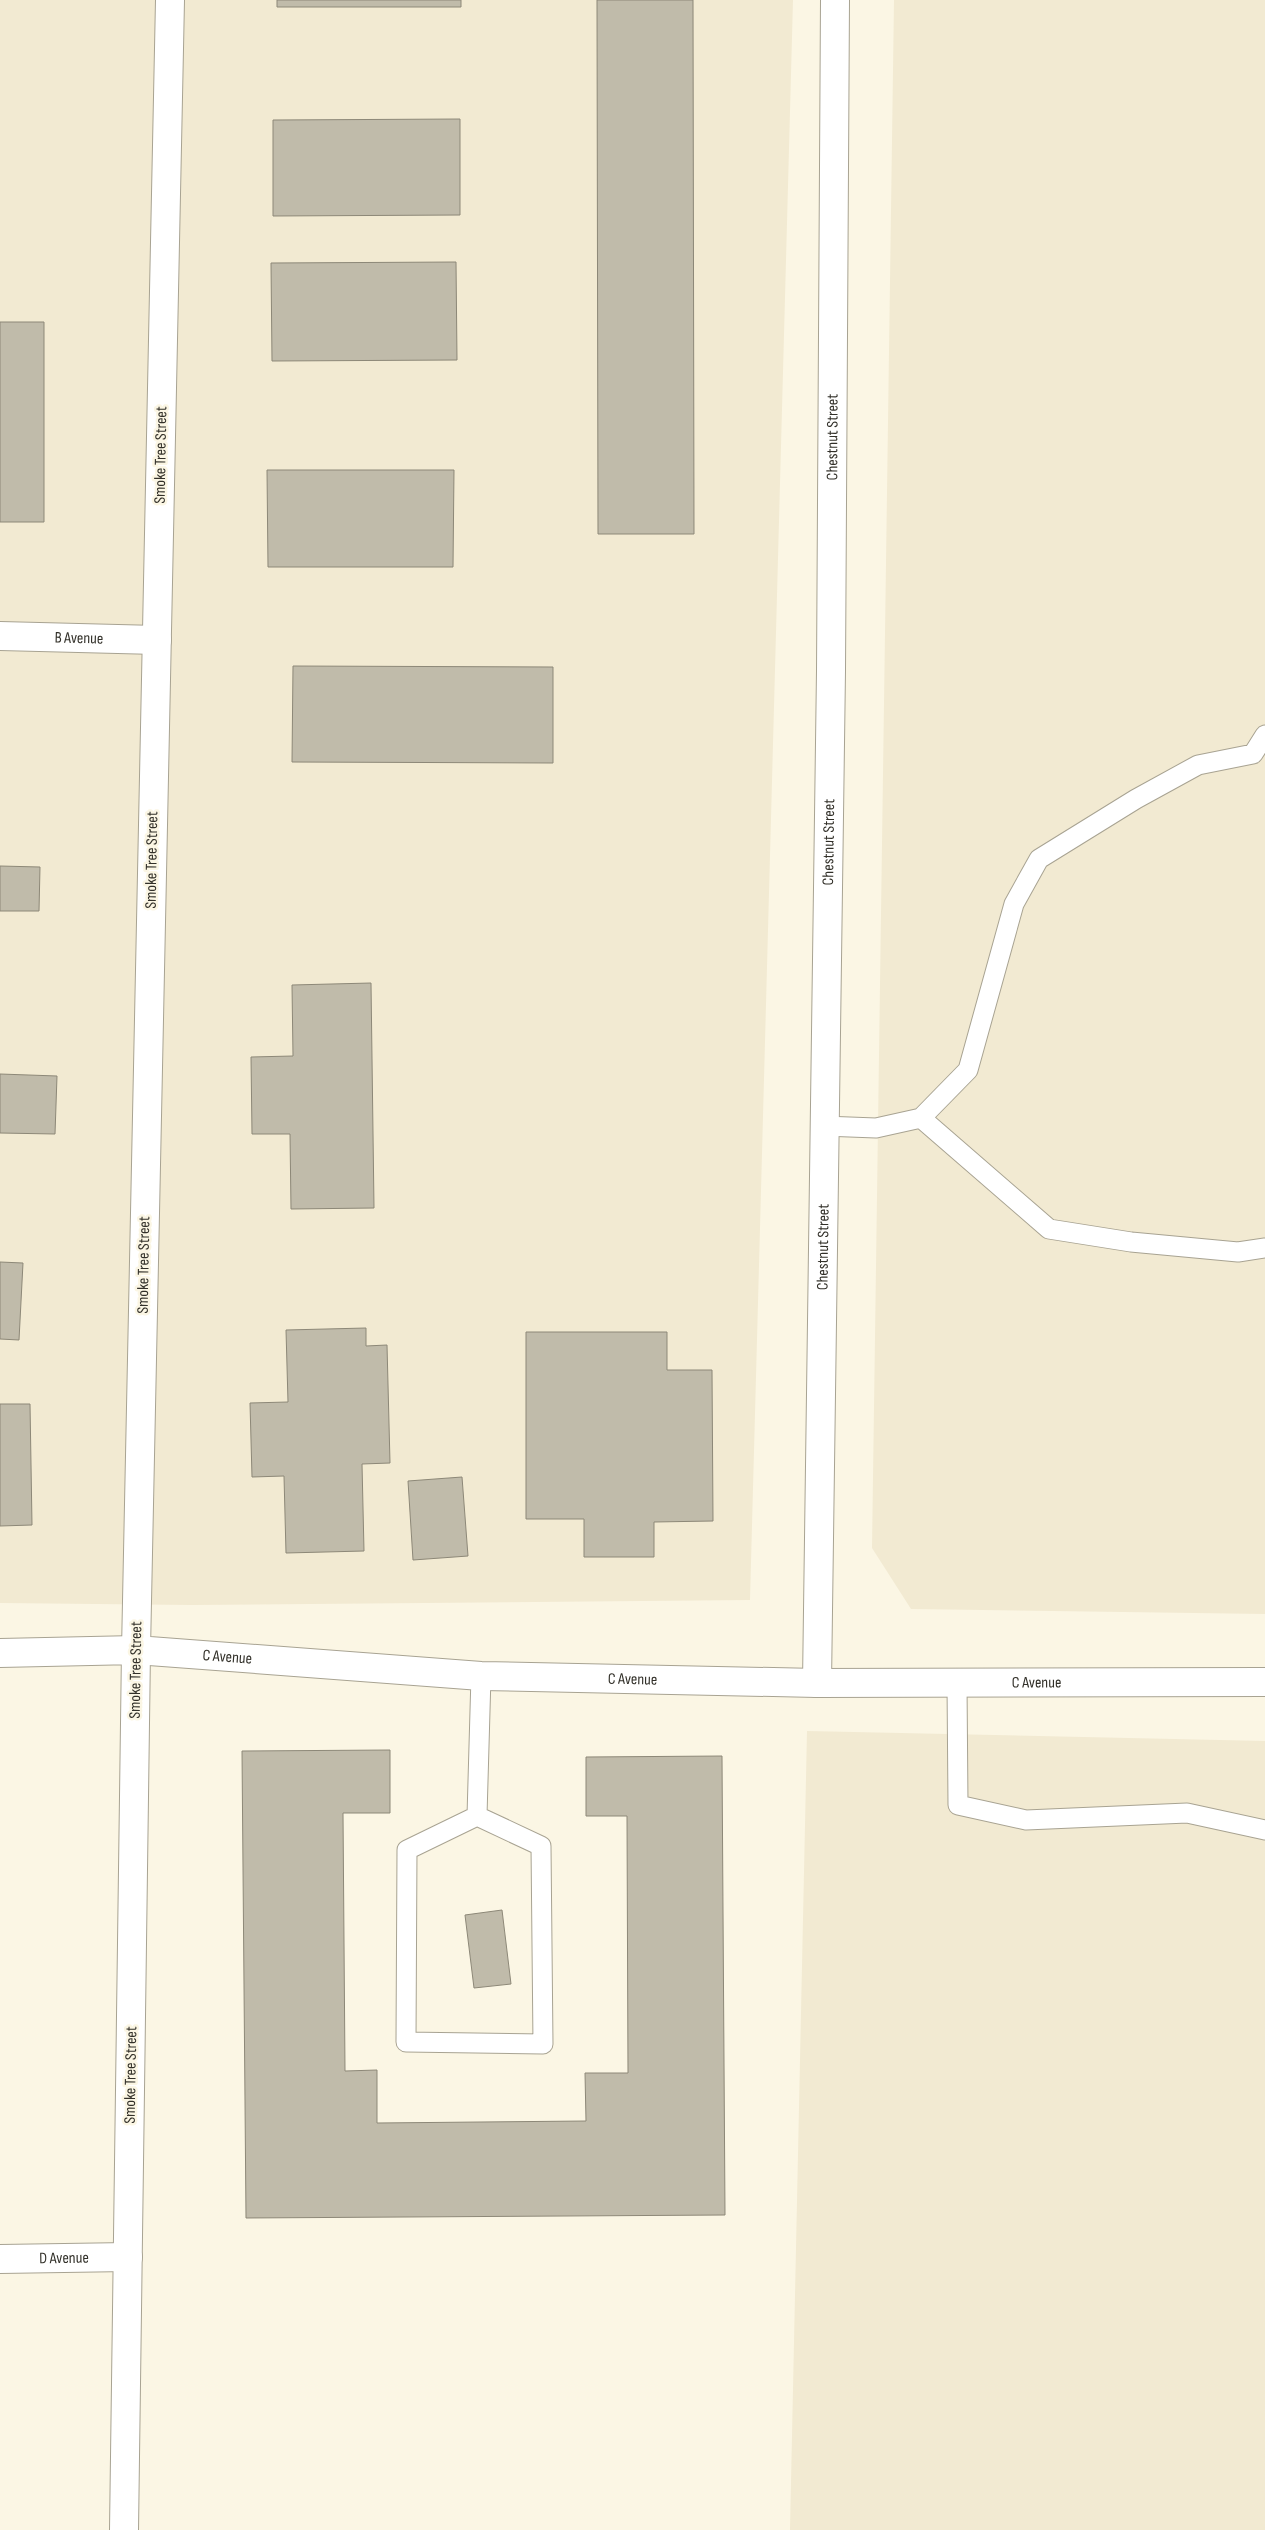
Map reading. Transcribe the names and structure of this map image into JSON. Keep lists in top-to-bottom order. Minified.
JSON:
{"streets":{"street":["Chestnut Street","Smoke Tree Street","B Avenue","C Avenue","D Avenue"]},"crossings":[["Chestnut Street","C Avenue"],["Smoke Tree Street","B Avenue"],["Smoke Tree Street","C Avenue"],["Smoke Tree Street","D Avenue"]]}
